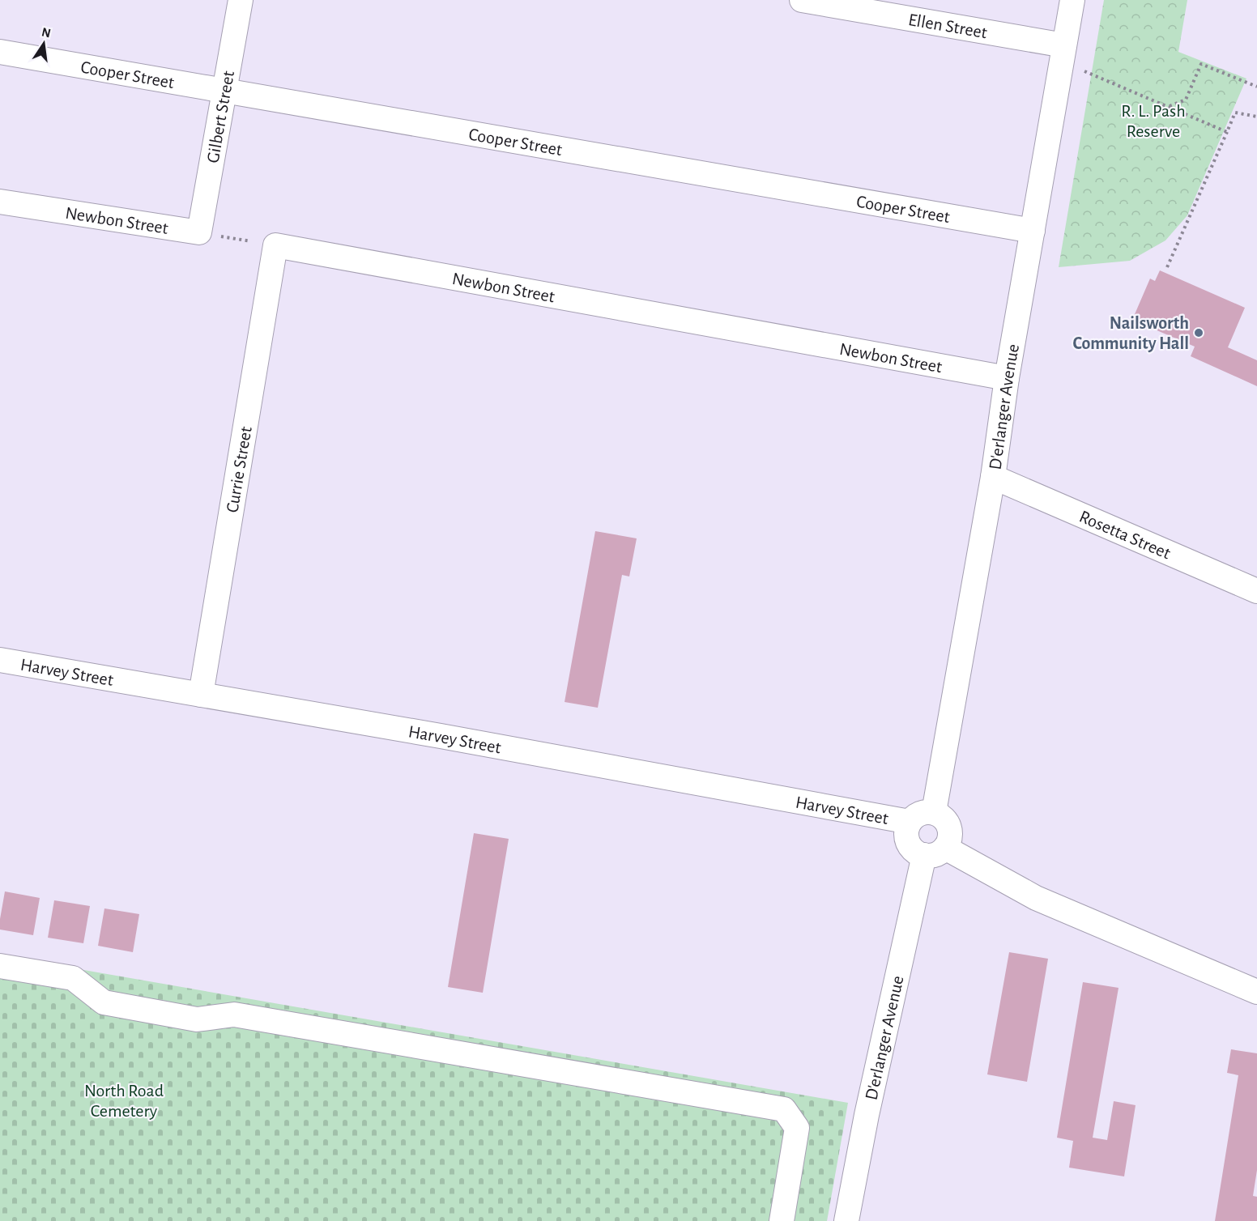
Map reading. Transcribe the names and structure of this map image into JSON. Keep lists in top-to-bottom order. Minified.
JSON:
{"streets":{"street":["Ellen Street","Cooper Street","Gilbert Street","Newbon Street","D'erlanger Avenue","Currie Street","Rosetta Street","Harvey Street"]},"crossings":[["Ellen Street","D'erlanger Avenue"],["Cooper Street","Gilbert Street"],["Cooper Street","D'erlanger Avenue"],["Gilbert Street","Newbon Street"],["Newbon Street","D'erlanger Avenue"],["Newbon Street","Currie Street"],["D'erlanger Avenue","Rosetta Street"],["D'erlanger Avenue","Harvey Street"],["Currie Street","Harvey Street"]],"parks":["R. L. Pash Reserve","North Road Cemetery"],"places":["Nailsworth Community Hall"],"north":"top"}
